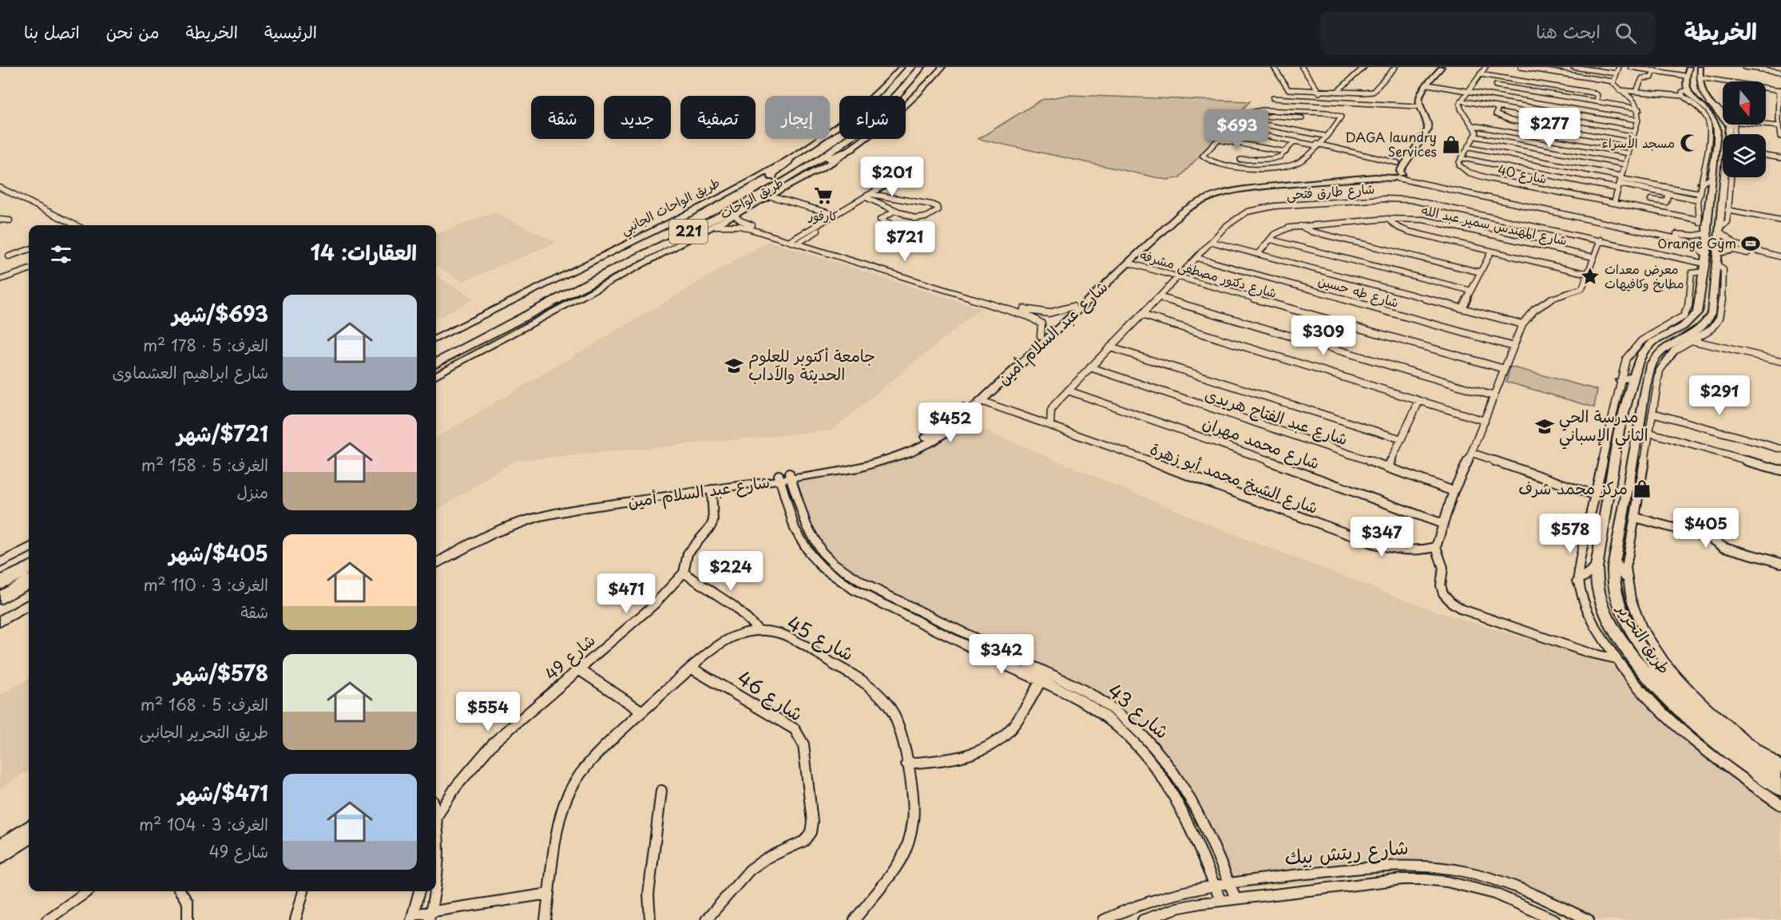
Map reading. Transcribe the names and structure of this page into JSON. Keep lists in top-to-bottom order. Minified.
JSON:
{"streets":{"highway":["طريق الواحات","221"],"street":["شارع 40","شارع طارق فتحى","طريق الواحات الجانبي","شارع المهندس سمير عبد الله","شارع دكتور مصطفى مشرفه","شارع طه حسين","شارع عبد السلام أمين","شارع عبد الفتاح هريدى","شارع محمد مهران","شارع الشيخ محمد أبو زهرة","شارع 45","طريق التحرير","شارع 49","شارع 46","شارع 43","شارع ريتش بيك"]},"crossings":[["شارع طارق فتحى","شارع دكتور مصطفى مشرفه"],["شارع طارق فتحى","شارع طه حسين"],["شارع طارق فتحى","شارع عبد الفتاح هريدى"],["شارع طارق فتحى","شارع محمد مهران"],["شارع طارق فتحى","شارع الشيخ محمد أبو زهرة"],["شارع طارق فتحى","طريق التحرير"],["شارع دكتور مصطفى مشرفه","شارع عبد السلام أمين"],["شارع عبد السلام أمين","شارع الشيخ محمد أبو زهرة"],["شارع عبد السلام أمين","شارع 49"],["شارع عبد السلام أمين","شارع 43"],["شارع 45","شارع 46"],["شارع 43","شارع ريتش بيك"]],"places":{"mosque":["مسجد الأسراء"],"shop":["DAGA laundry Services","مركز محمد شرف"],"supermarket":["كارفور"],"sports":["Orange Gym"],"place":["معرض معدات مطابخ وكافيهات"],"school or university":["جامعة أكتوبر للعلوم الحديثة والآداب","مدرسة الحي الثاني الإسباني"]},"north":"bottom","page":{"header":"الخريطة","search":"ابحث هنا","nav":["الرئيسية","الخريطة","من نحن","اتصل بنا"],"chip":["شراء","إيجار","تصفية","جديد","شقة"],"price":["$277","$693","$201","$721","$309","$291","$452","$405","$578","$347","$224","$471","$342","$554"],"heading":"العقارات: 14","list":[{"name":"$693/شهر","note":"الغرف: 5 · 178 m² · شارع ابراهيم العشماوى"},{"name":"$721/شهر","note":"الغرف: 5 · 158 m² · منزل"},{"name":"$405/شهر","note":"الغرف: 3 · 110 m² · شقة"},{"name":"$578/شهر","note":"الغرف: 5 · 168 m² · طريق التحرير الجانبى"},{"name":"$471/شهر","note":"الغرف: 3 · 104 m² · شارع 49"}]}}
